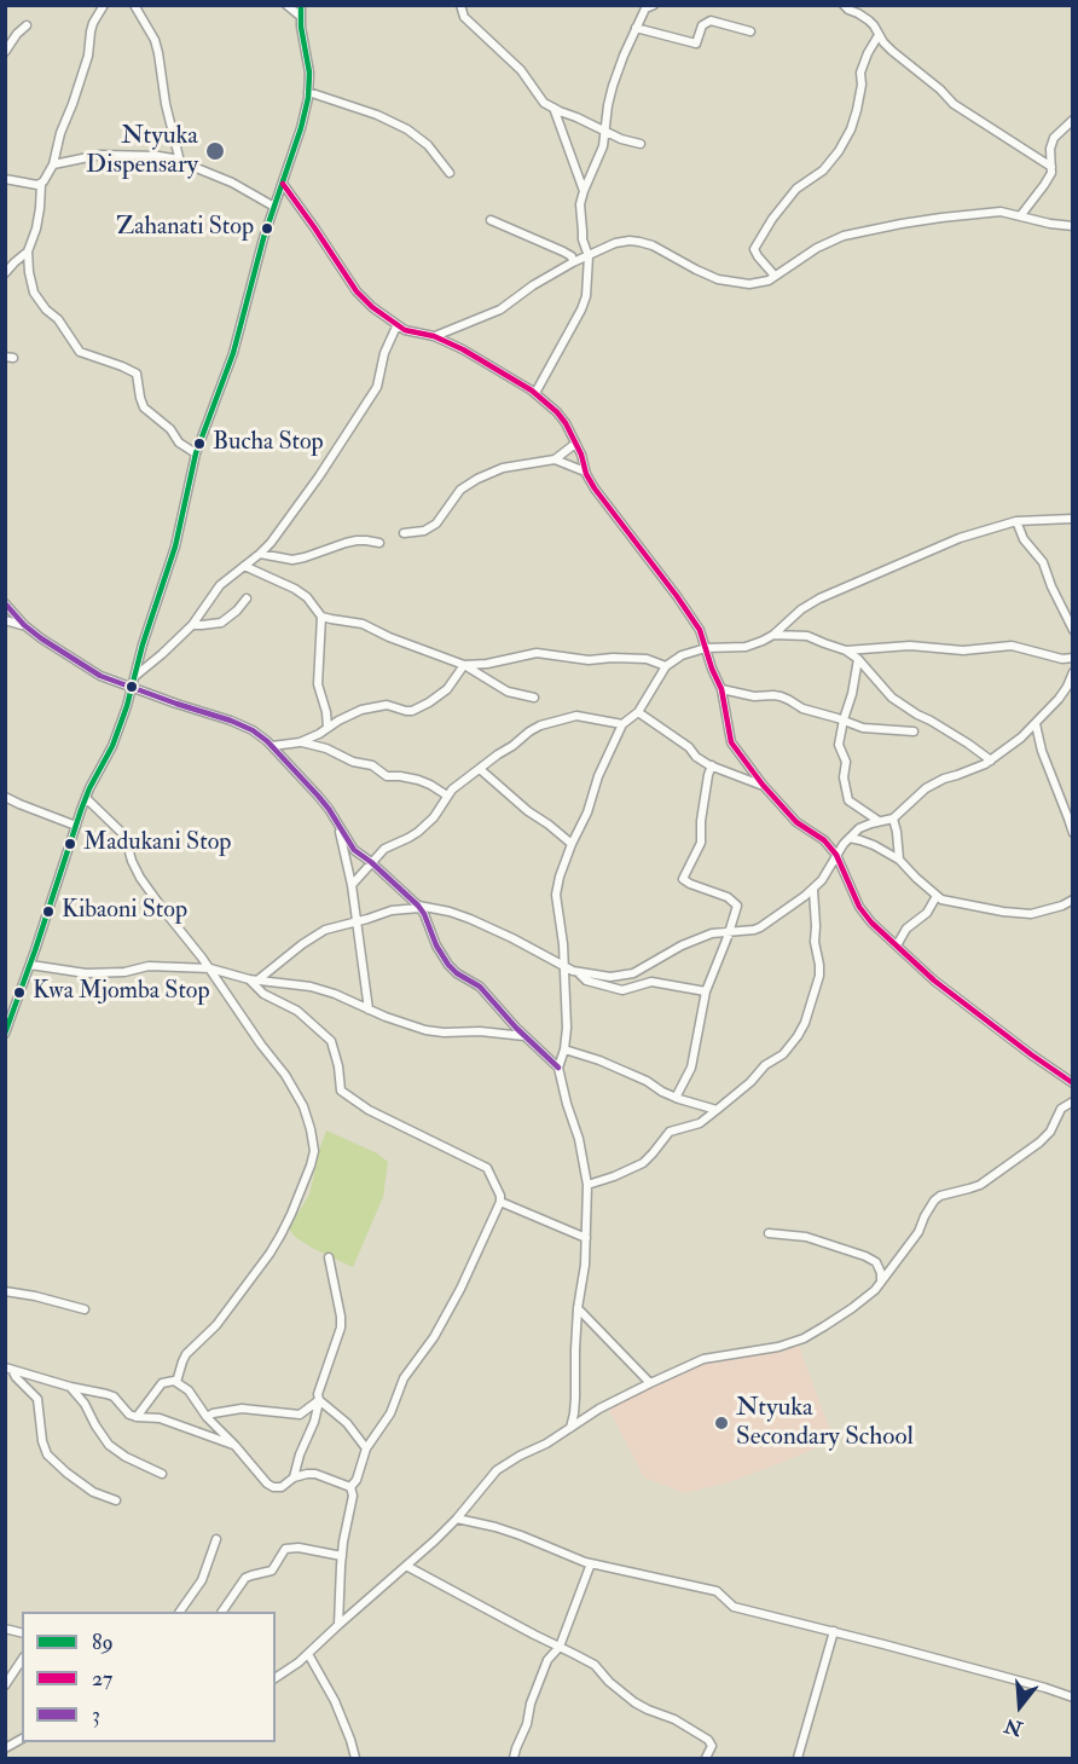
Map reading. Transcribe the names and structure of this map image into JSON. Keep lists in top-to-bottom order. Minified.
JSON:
{"places":["Ntyuka Dispensary","Zahanati Stop","Bucha Stop","Madukani Stop","Kibaoni Stop","Kwa Mjomba Stop","Ntyuka Secondary School"],"lines":["transit line 89","transit line 27","transit line 3"],"legend":["89","27","3"],"north":"bottom"}
